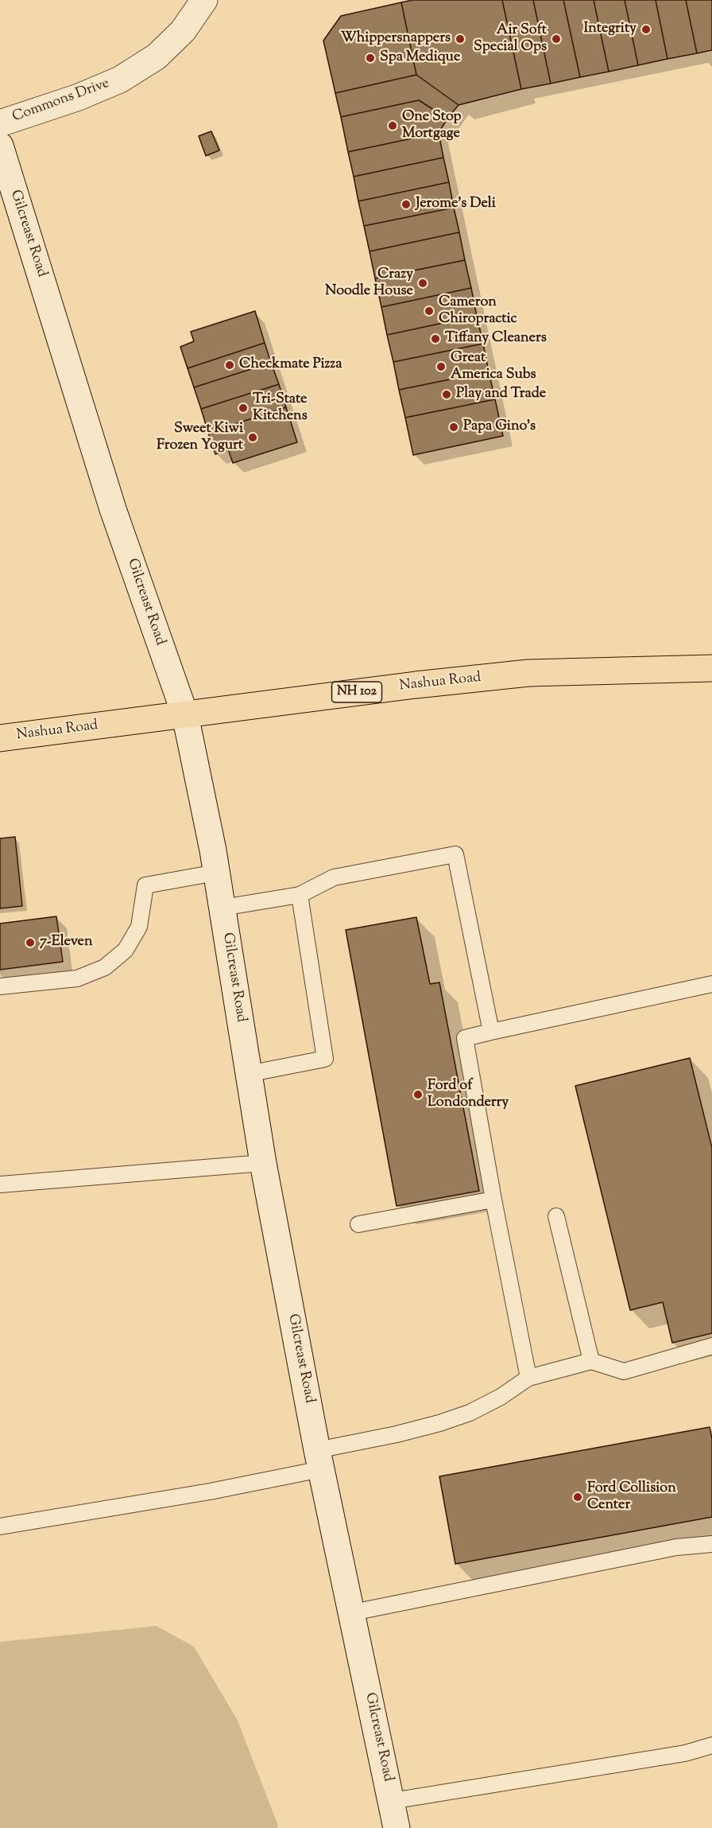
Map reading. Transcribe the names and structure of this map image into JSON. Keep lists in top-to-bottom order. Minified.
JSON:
{"streets":{"main road":["Nashua Road","NH 102"],"street":["Commons Drive","Gilcreast Road"]},"crossings":[["Gilcreast Road","Nashua Road"]],"places":["Integrity","Whippersnappers","Air Soft Special Ops","Spa Medique","One Stop Mortgage","Jerome's Deli","Crazy Noodle House","Cameron Chiropractic","Tiffany Cleaners","Checkmate Pizza","Great America Subs","Play and Trade","Tri-State Kitchens","Papa Gino's","Sweet Kiwi Frozen Yogurt","7-Eleven","Ford of Londonderry","Ford Collision Center"]}
